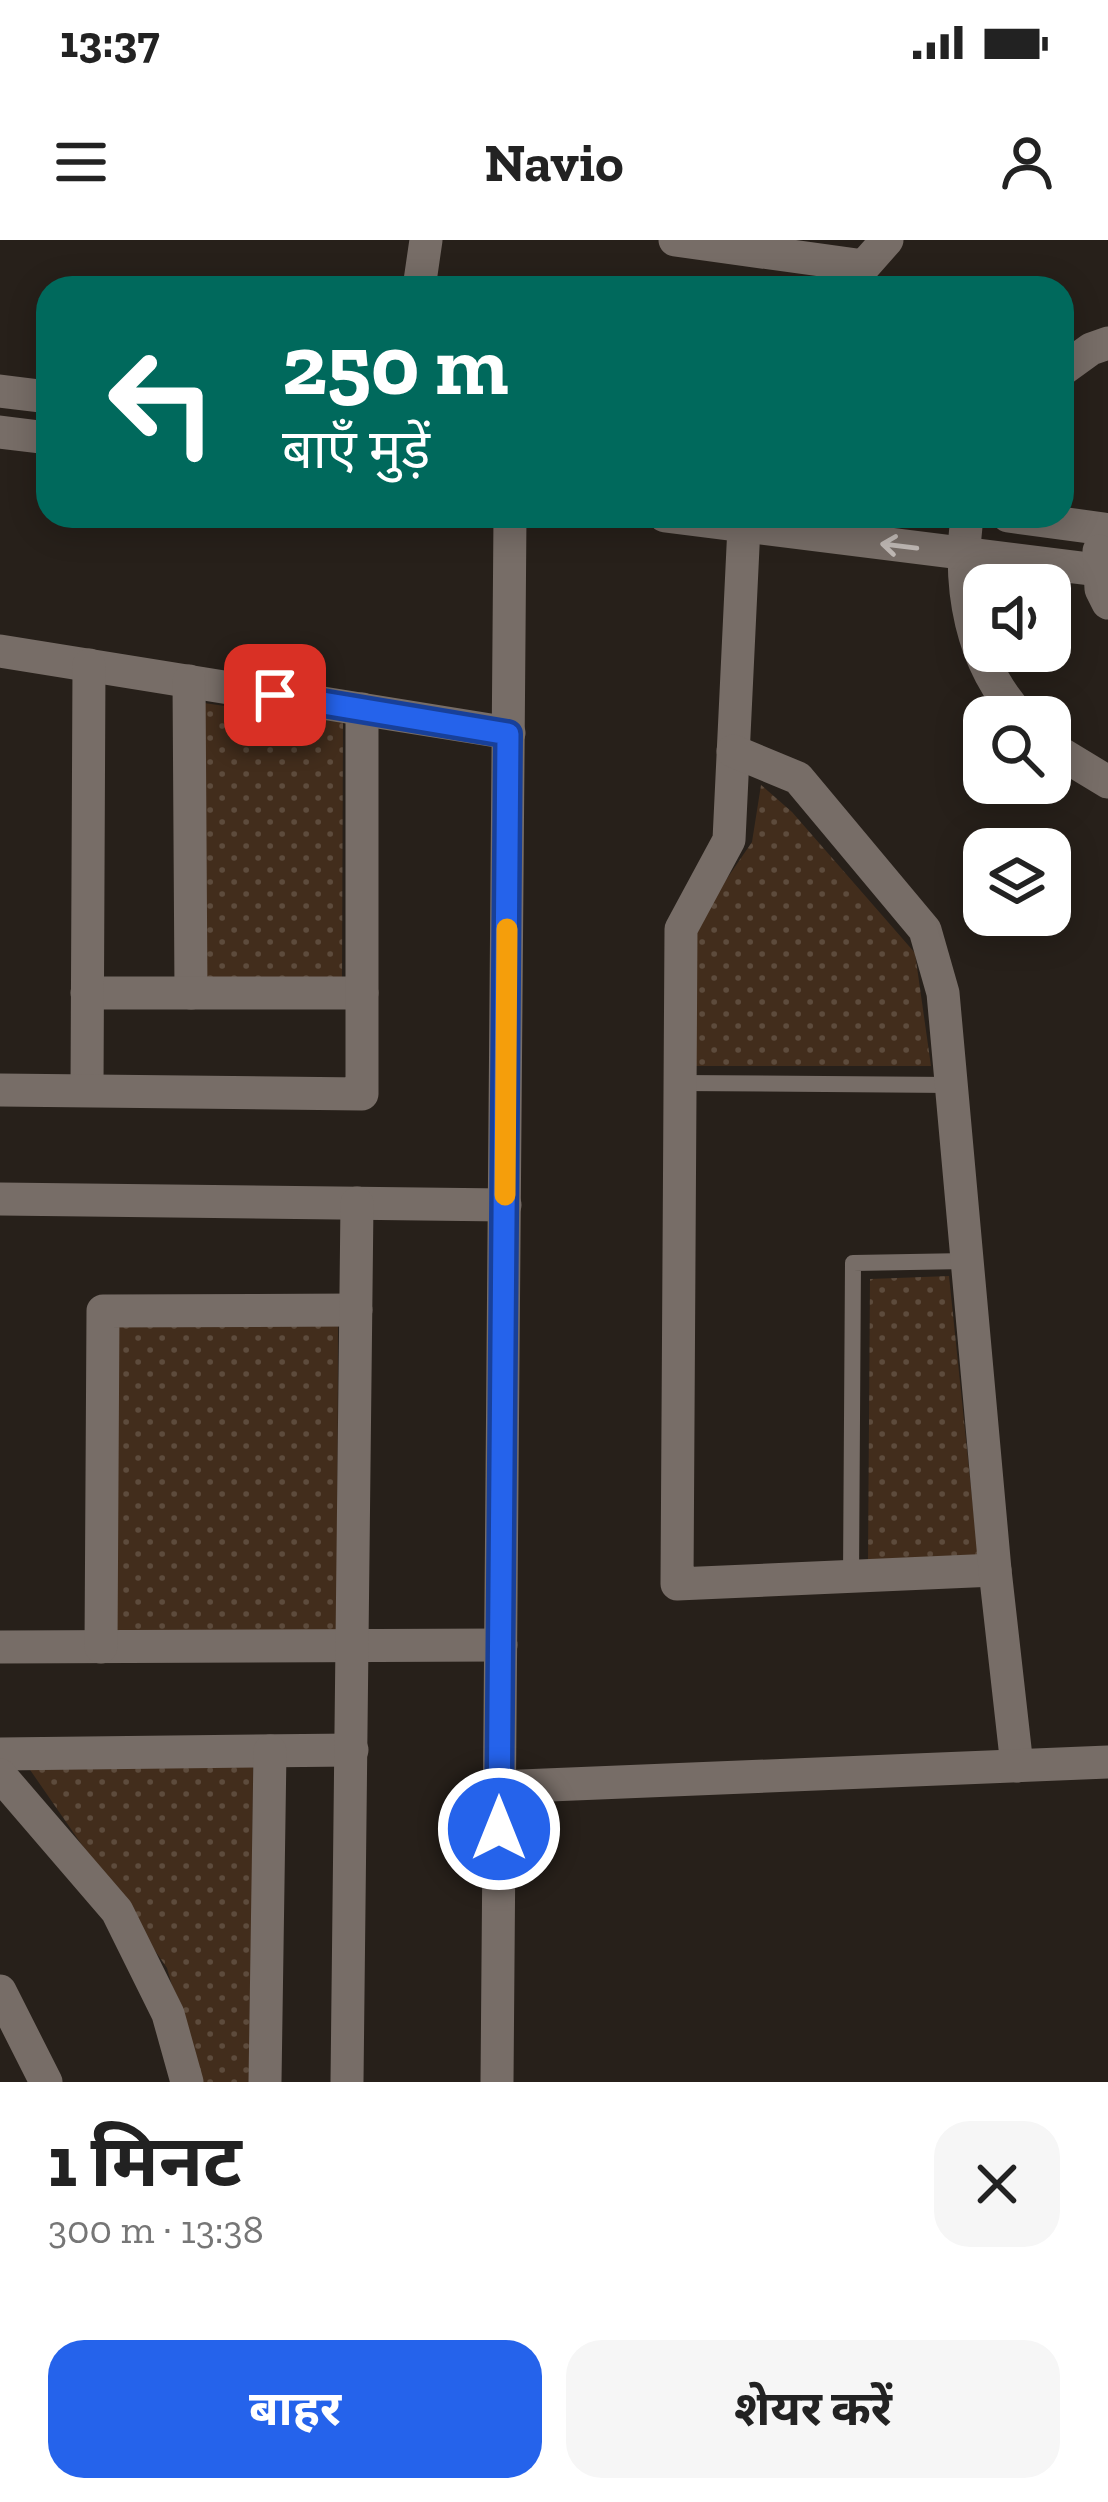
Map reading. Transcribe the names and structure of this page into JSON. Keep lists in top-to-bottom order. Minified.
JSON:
{"page":{"status":"13:37","header":"Navio","turn":["250 m","बाएँ मुड़ें"],"heading":["1 मिनट","300 m · 13:38"],"buttons":["बाहर","शेयर करें"]}}
